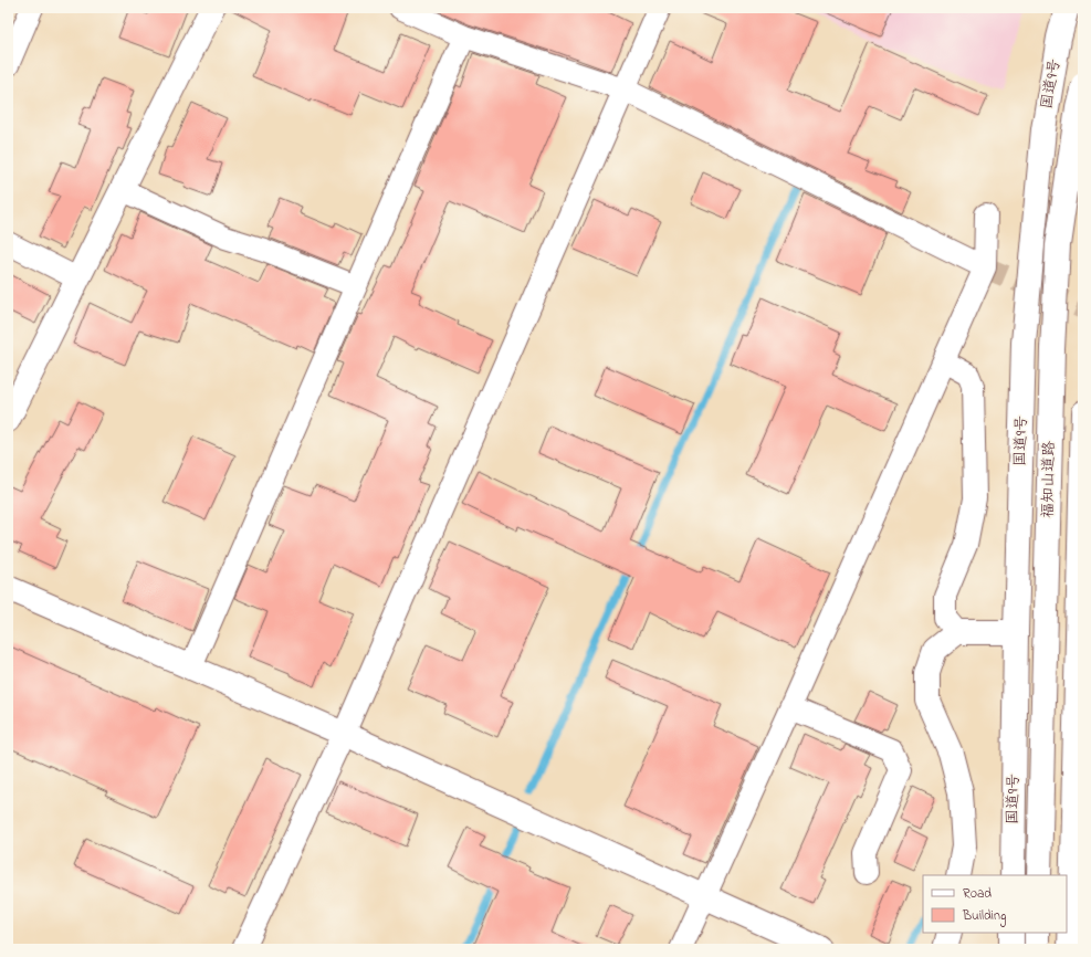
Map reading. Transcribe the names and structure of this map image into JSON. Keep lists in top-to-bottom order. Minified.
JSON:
{"streets":{"main road":["国道9号","福知山道路"]},"legend":["Road","Building"]}
